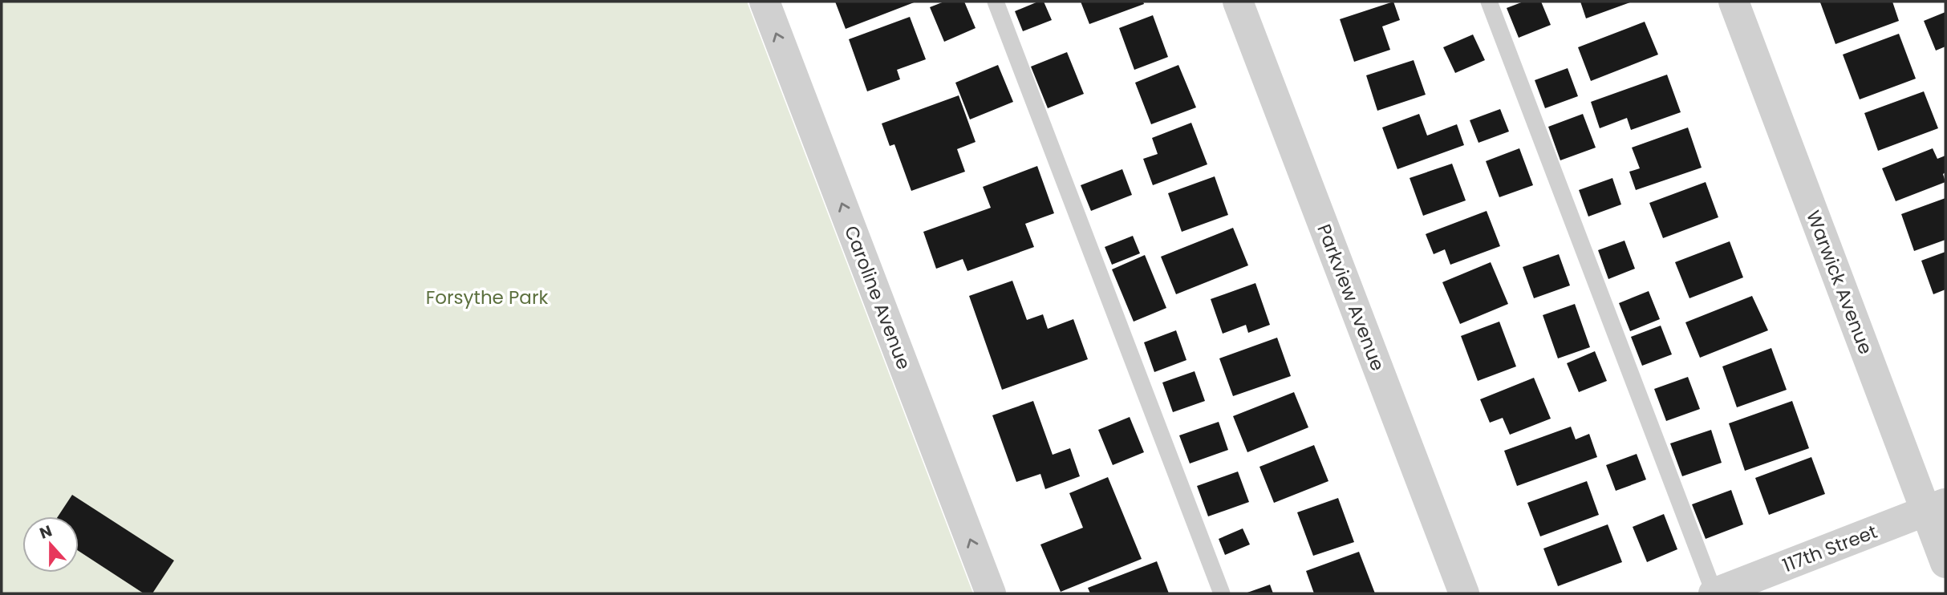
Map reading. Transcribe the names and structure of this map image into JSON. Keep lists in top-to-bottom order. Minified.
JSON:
{"streets":{"street":["Warwick Avenue","Caroline Avenue","Parkview Avenue","117th Street"]},"crossings":[["Warwick Avenue","117th Street"]],"one_way":["Caroline Avenue"],"parks":["Forsythe Park"],"north":"top"}
